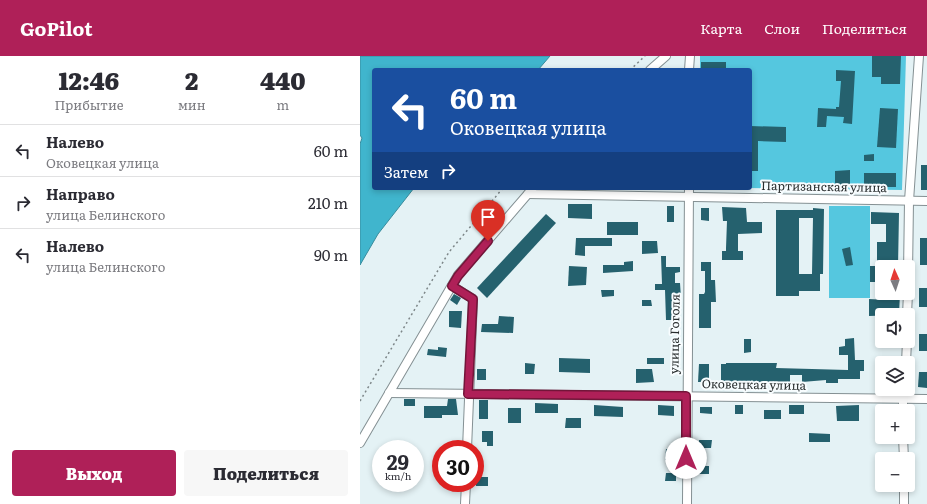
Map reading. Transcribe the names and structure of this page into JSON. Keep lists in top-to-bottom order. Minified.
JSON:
{"streets":{"street":["Партизанская улица","улица Гоголя","Оковецкая улица"]},"crossings":[["Партизанская улица","улица Гоголя"],["улица Гоголя","Оковецкая улица"]],"north":"top","page":{"header":"GoPilot","nav":["Карта","Слои","Поделиться"],"eta":["12:46","Прибытие","2","мин","440","m"],"turn":["60 m","Оковецкая улица"],"list":[{"name":"Налево","note":"Оковецкая улица","value":"60 m"},{"name":"Направо","note":"улица Белинского","value":"210 m"},{"name":"Налево","note":"улица Белинского","value":"90 m"}],"then":"Затем","map_buttons":["+","−"],"speed":"29 km/h","limit":"30","buttons":["Выход","Поделиться"]}}
